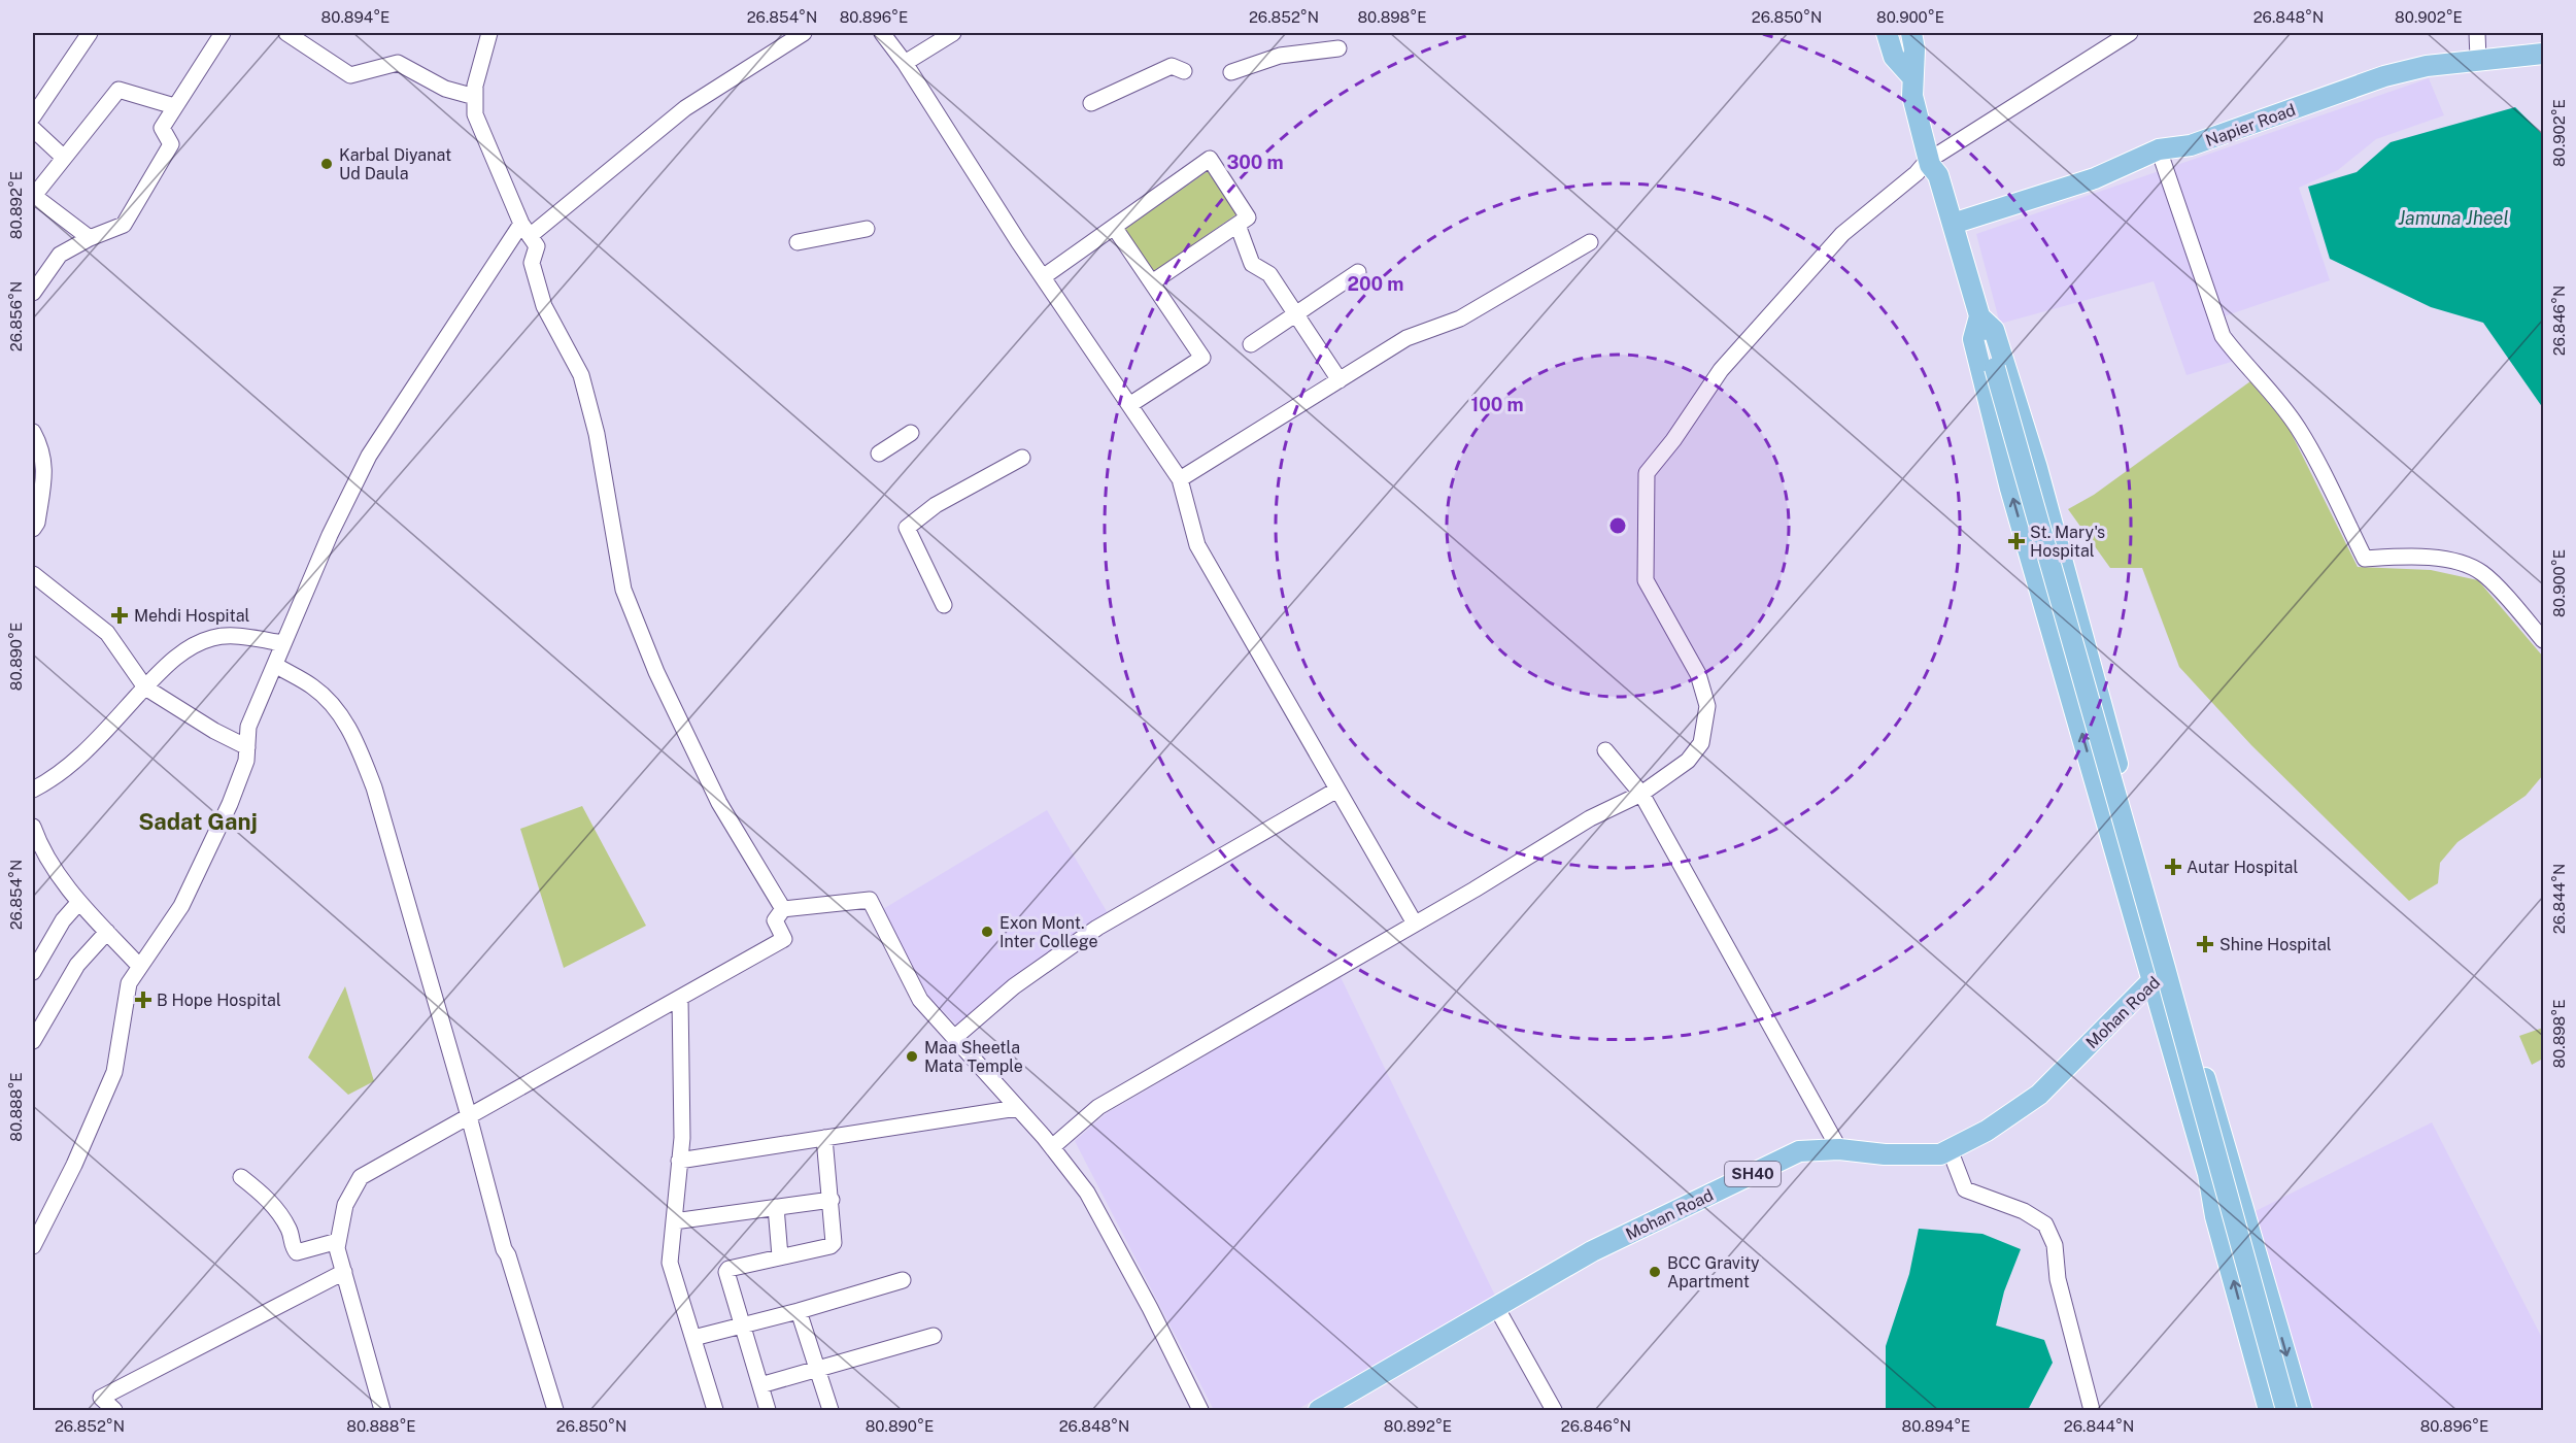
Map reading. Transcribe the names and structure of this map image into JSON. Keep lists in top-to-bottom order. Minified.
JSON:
{"streets":{"main road":["Napier Road","Mohan Road","SH40"]},"districts":["Sadat Ganj"],"water":["Jamuna Jheel"],"places":{"other":["Karbal Diyanat Ud Daula","Exon Mont. Inter College","Maa Sheetla Mata Temple","BCC Gravity Apartment"],"health":["St. Mary's Hospital","Mehdi Hospital","Autar Hospital","Shine Hospital","B Hope Hospital"]},"coordinates":["80.894°E","26.854°N","80.896°E","26.852°N","80.898°E","26.850°N","80.900°E","26.848°N","80.902°E","80.892°E","26.856°N","26.846°N","80.890°E","26.844°N","80.888°E"],"rings":["300 m","200 m","100 m"]}
